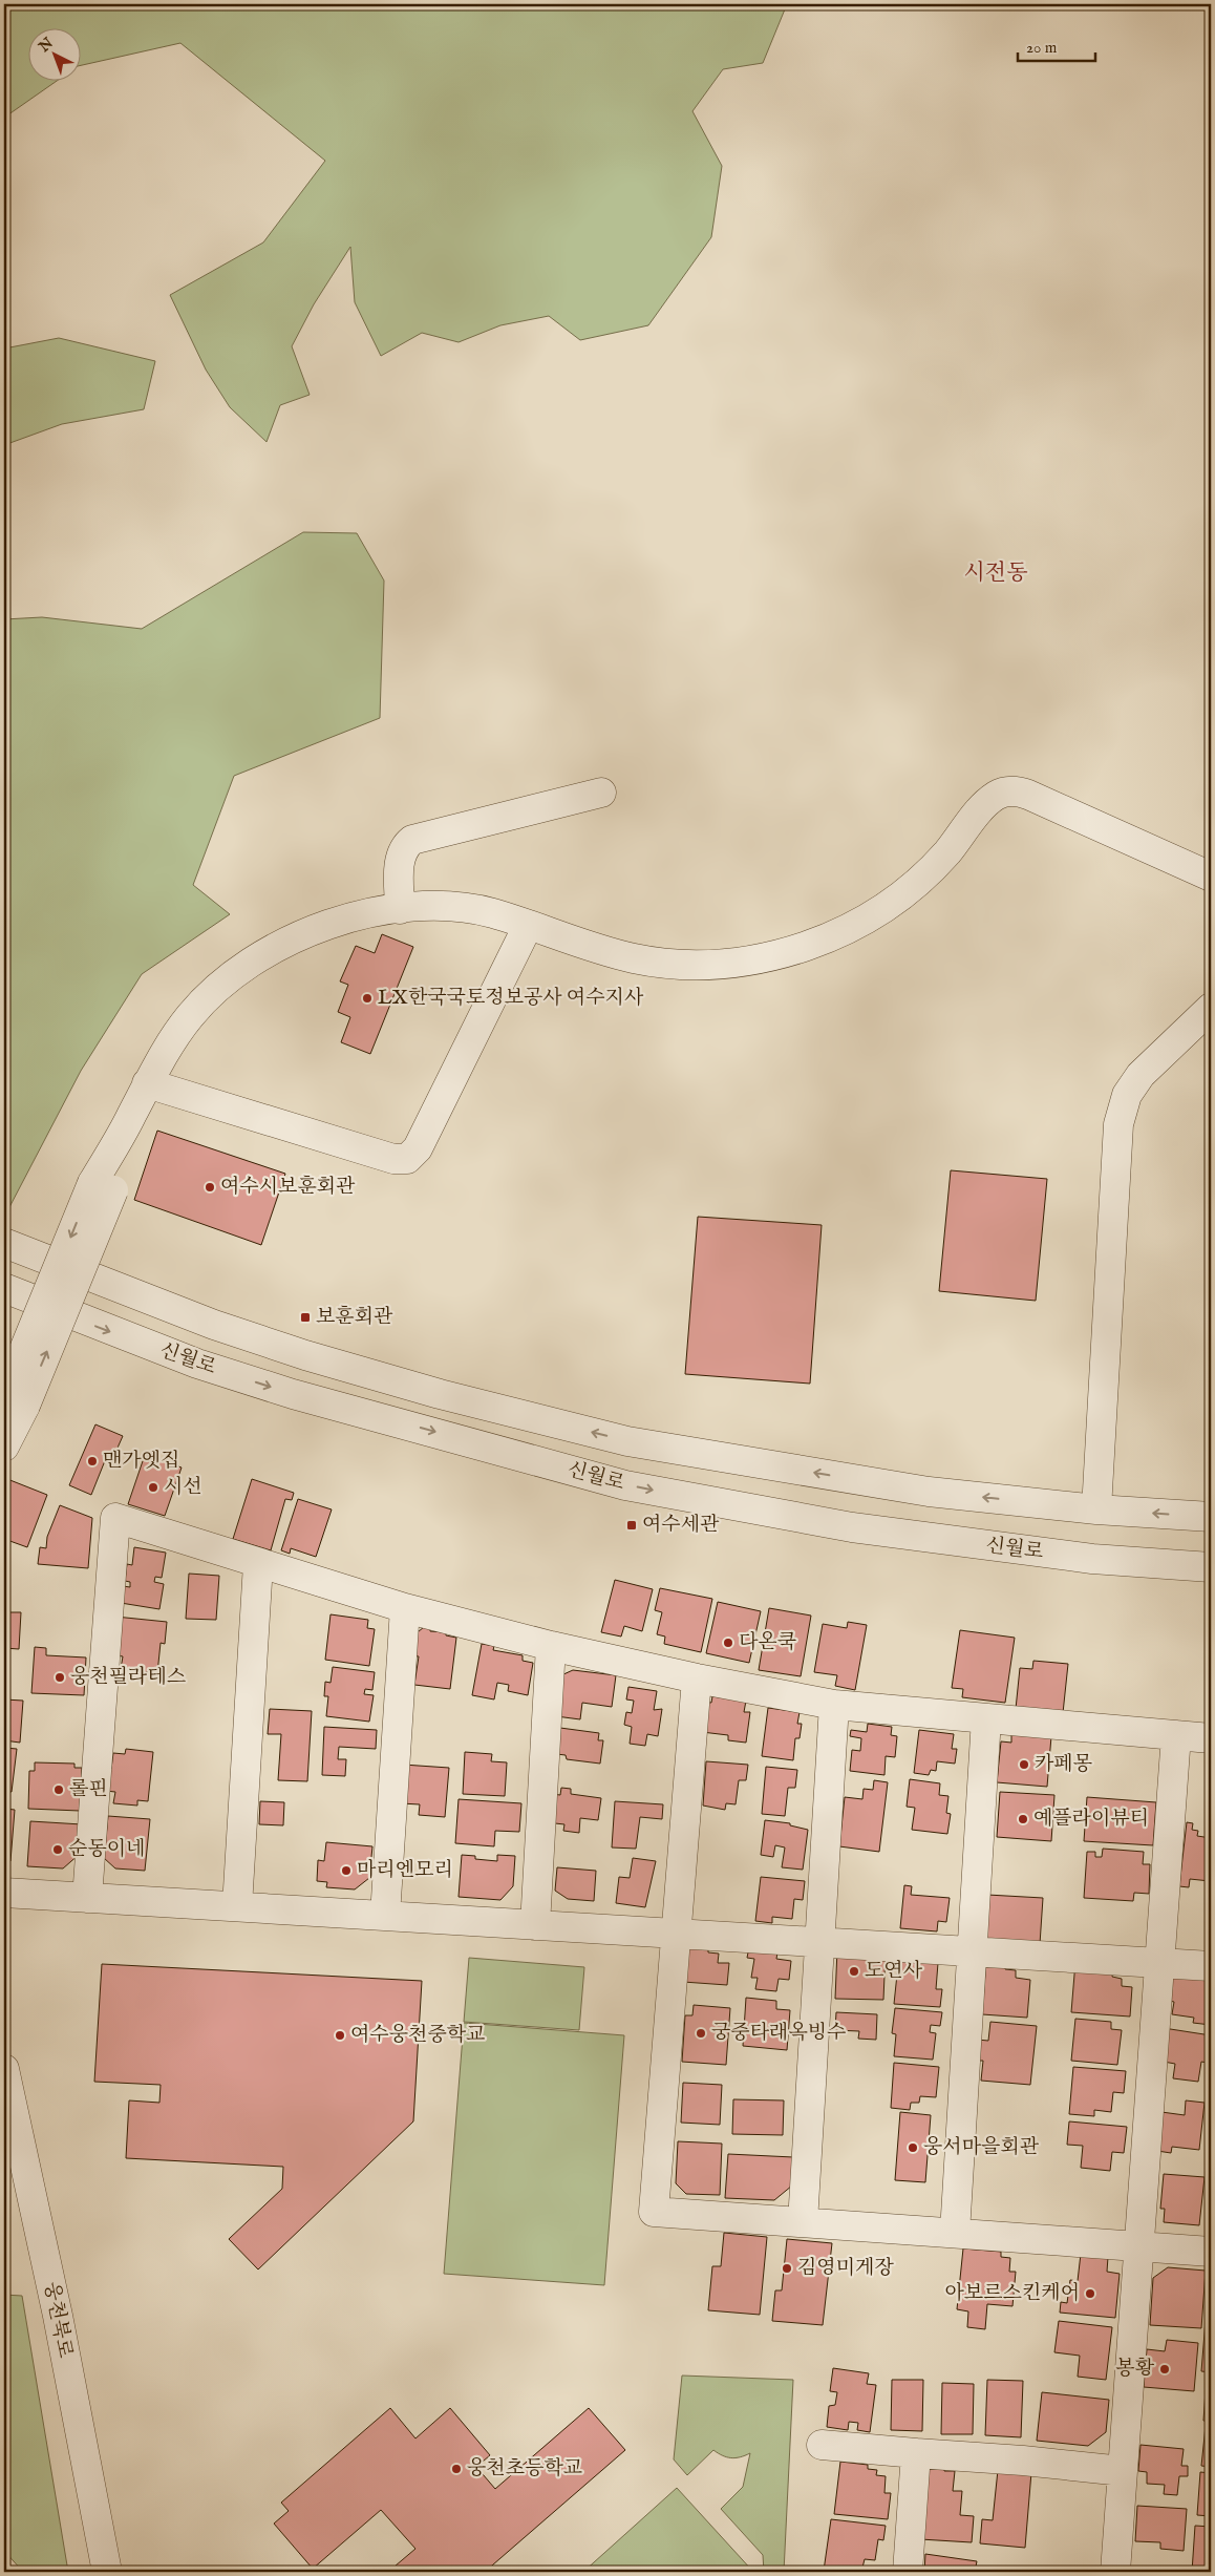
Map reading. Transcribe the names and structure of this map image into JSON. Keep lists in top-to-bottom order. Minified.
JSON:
{"streets":{"street":["신월로","웅천북로"]},"districts":["시전동"],"places":{"other":["LX한국국토정보공사 여수지사","여수시보훈회관","맨가엣집","시선","다온쿡","웅천필라테스","카페몽","롤핀","예플라이뷰티","순동이네","마리엔모리","도연사","궁중타래옥빙수","여수웅천중학교","웅서마을회관","김영미게장","아보르스킨케어","봉황","웅천초등학교"],"transit":["보훈회관","여수세관"]},"scale_bar":"20 m","north":"top left"}
